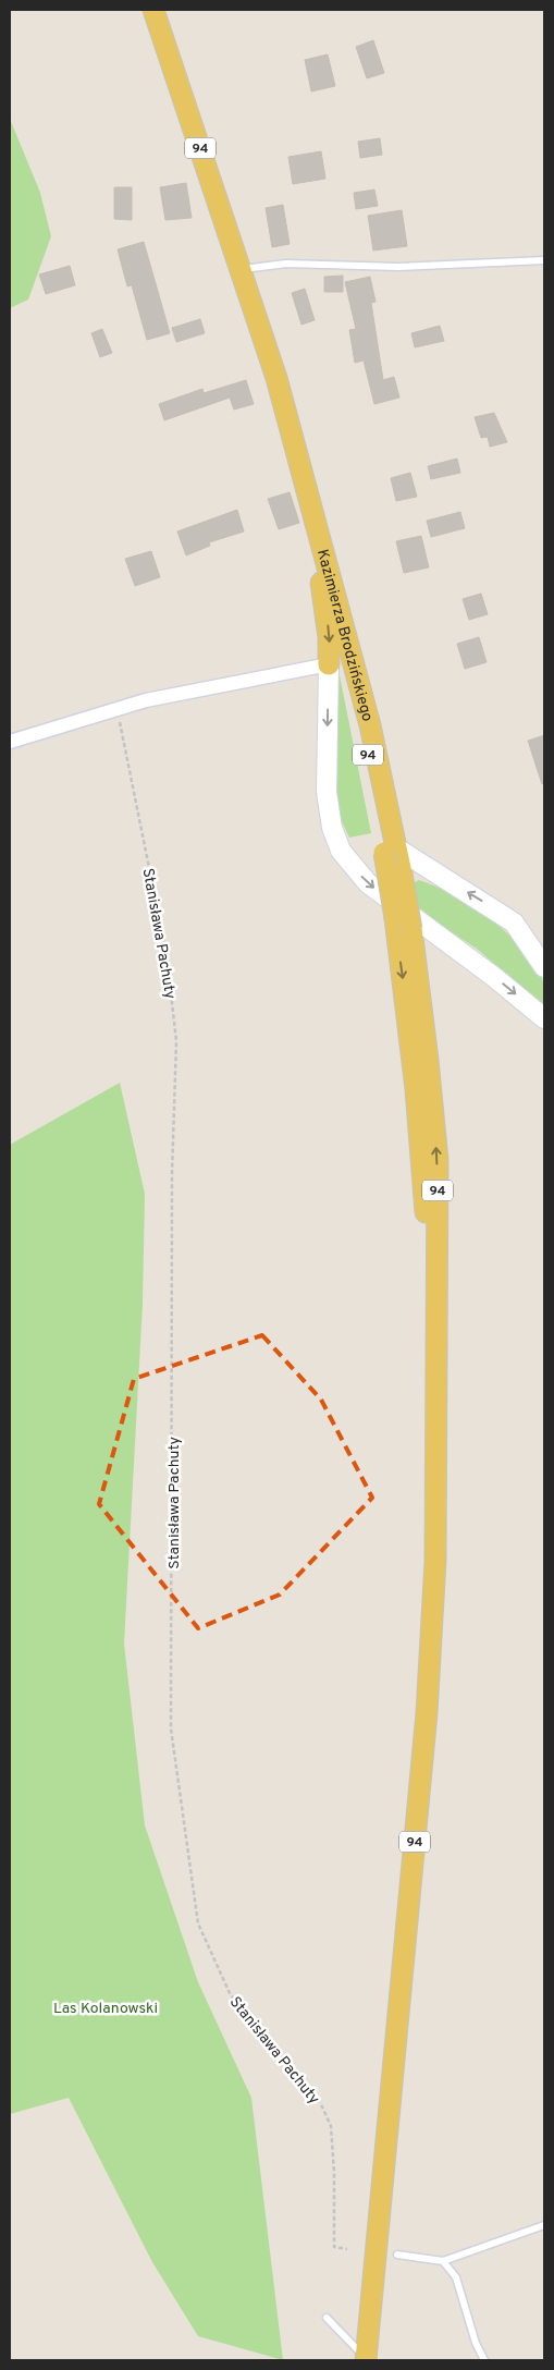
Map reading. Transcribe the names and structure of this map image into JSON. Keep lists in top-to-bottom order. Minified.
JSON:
{"streets":{"main road":["94","Kazimierza Brodzińskiego"],"path":["Stanisława Pachuty"]},"crossings":[["94","Kazimierza Brodzińskiego"],["Kazimierza Brodzińskiego","Stanisława Pachuty"]],"parks":["Las Kolanowski"]}
